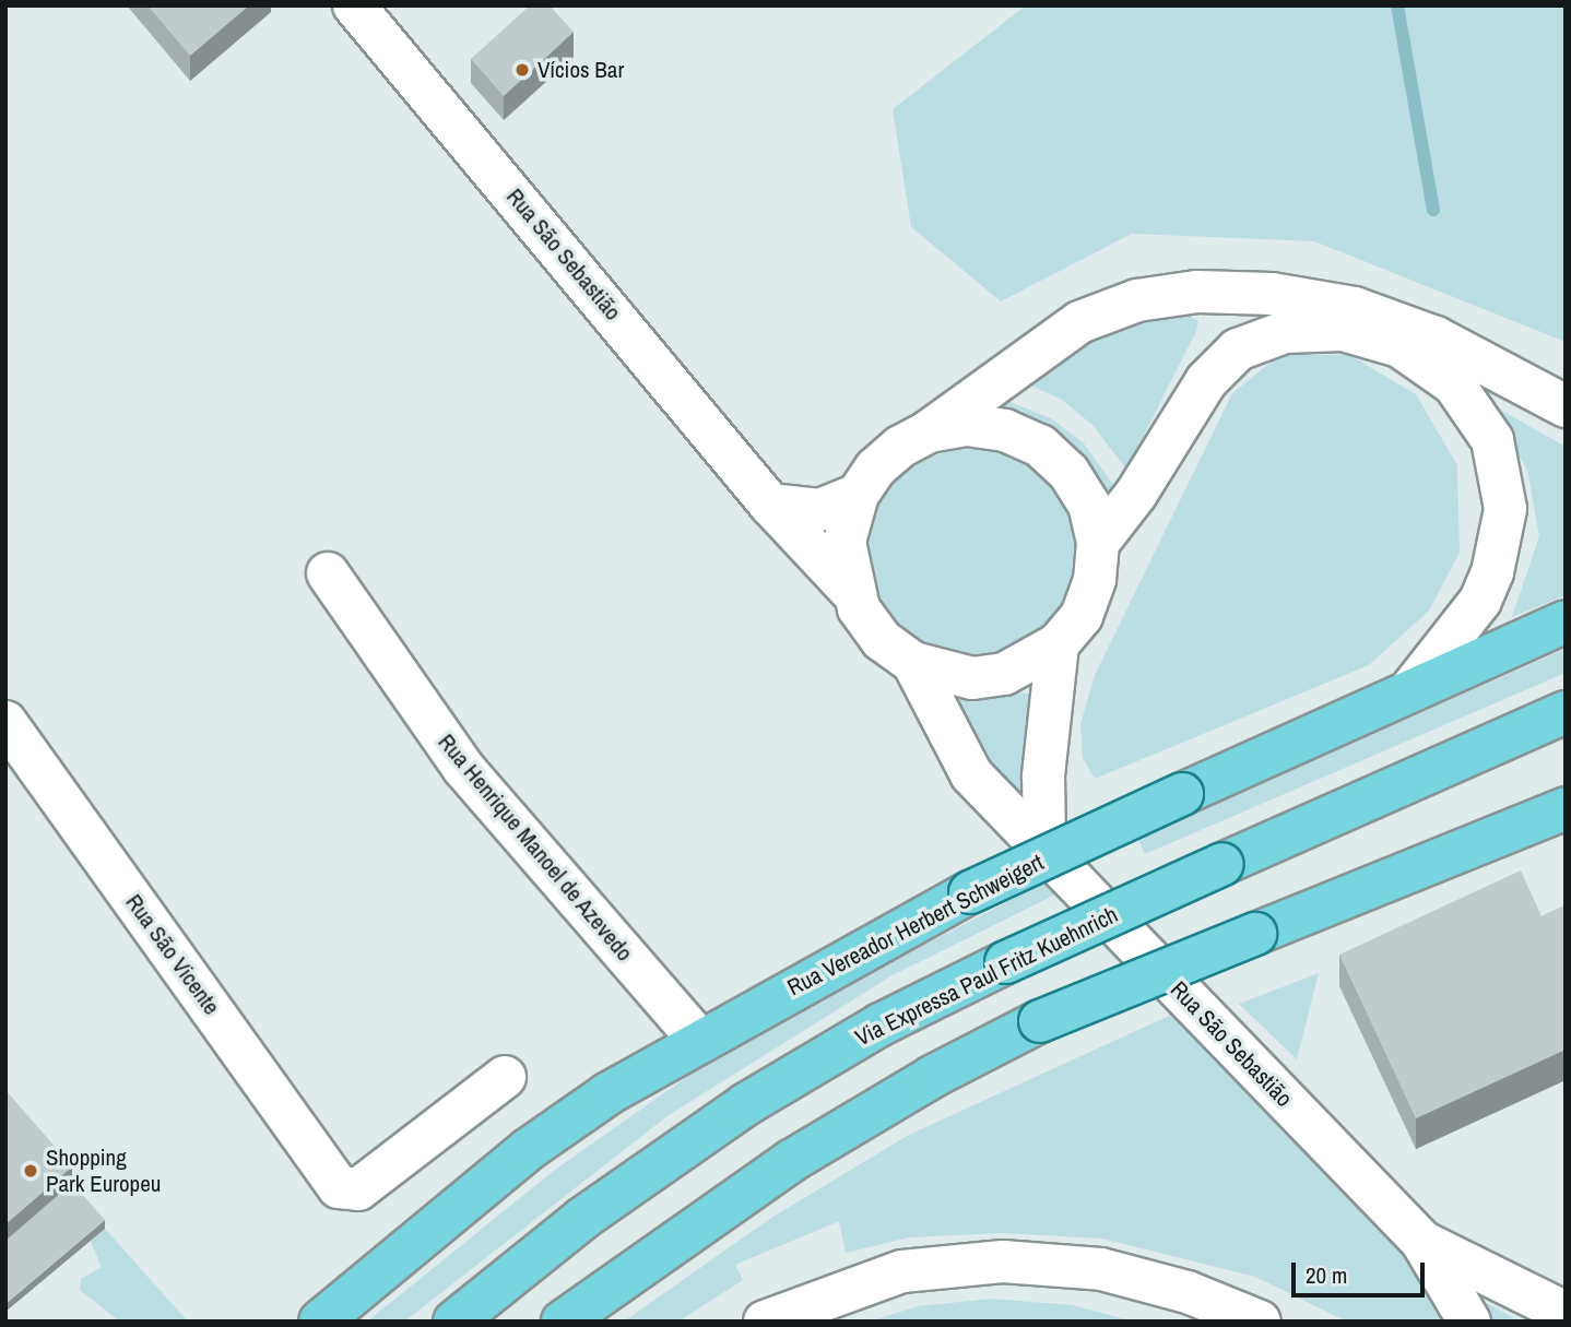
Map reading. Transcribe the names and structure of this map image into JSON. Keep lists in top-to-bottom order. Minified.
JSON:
{"streets":{"main road":["Rua Vereador Herbert Schweigert","Via Expressa Paul Fritz Kuehnrich"],"street":["Rua São Sebastião","Rua Henrique Manoel de Azevedo","Rua São Vicente"]},"crossings":[["Rua Henrique Manoel de Azevedo","Rua Vereador Herbert Schweigert"]],"places":["Vícios Bar","Shopping Park Europeu"],"scale_bar":"20 m"}
